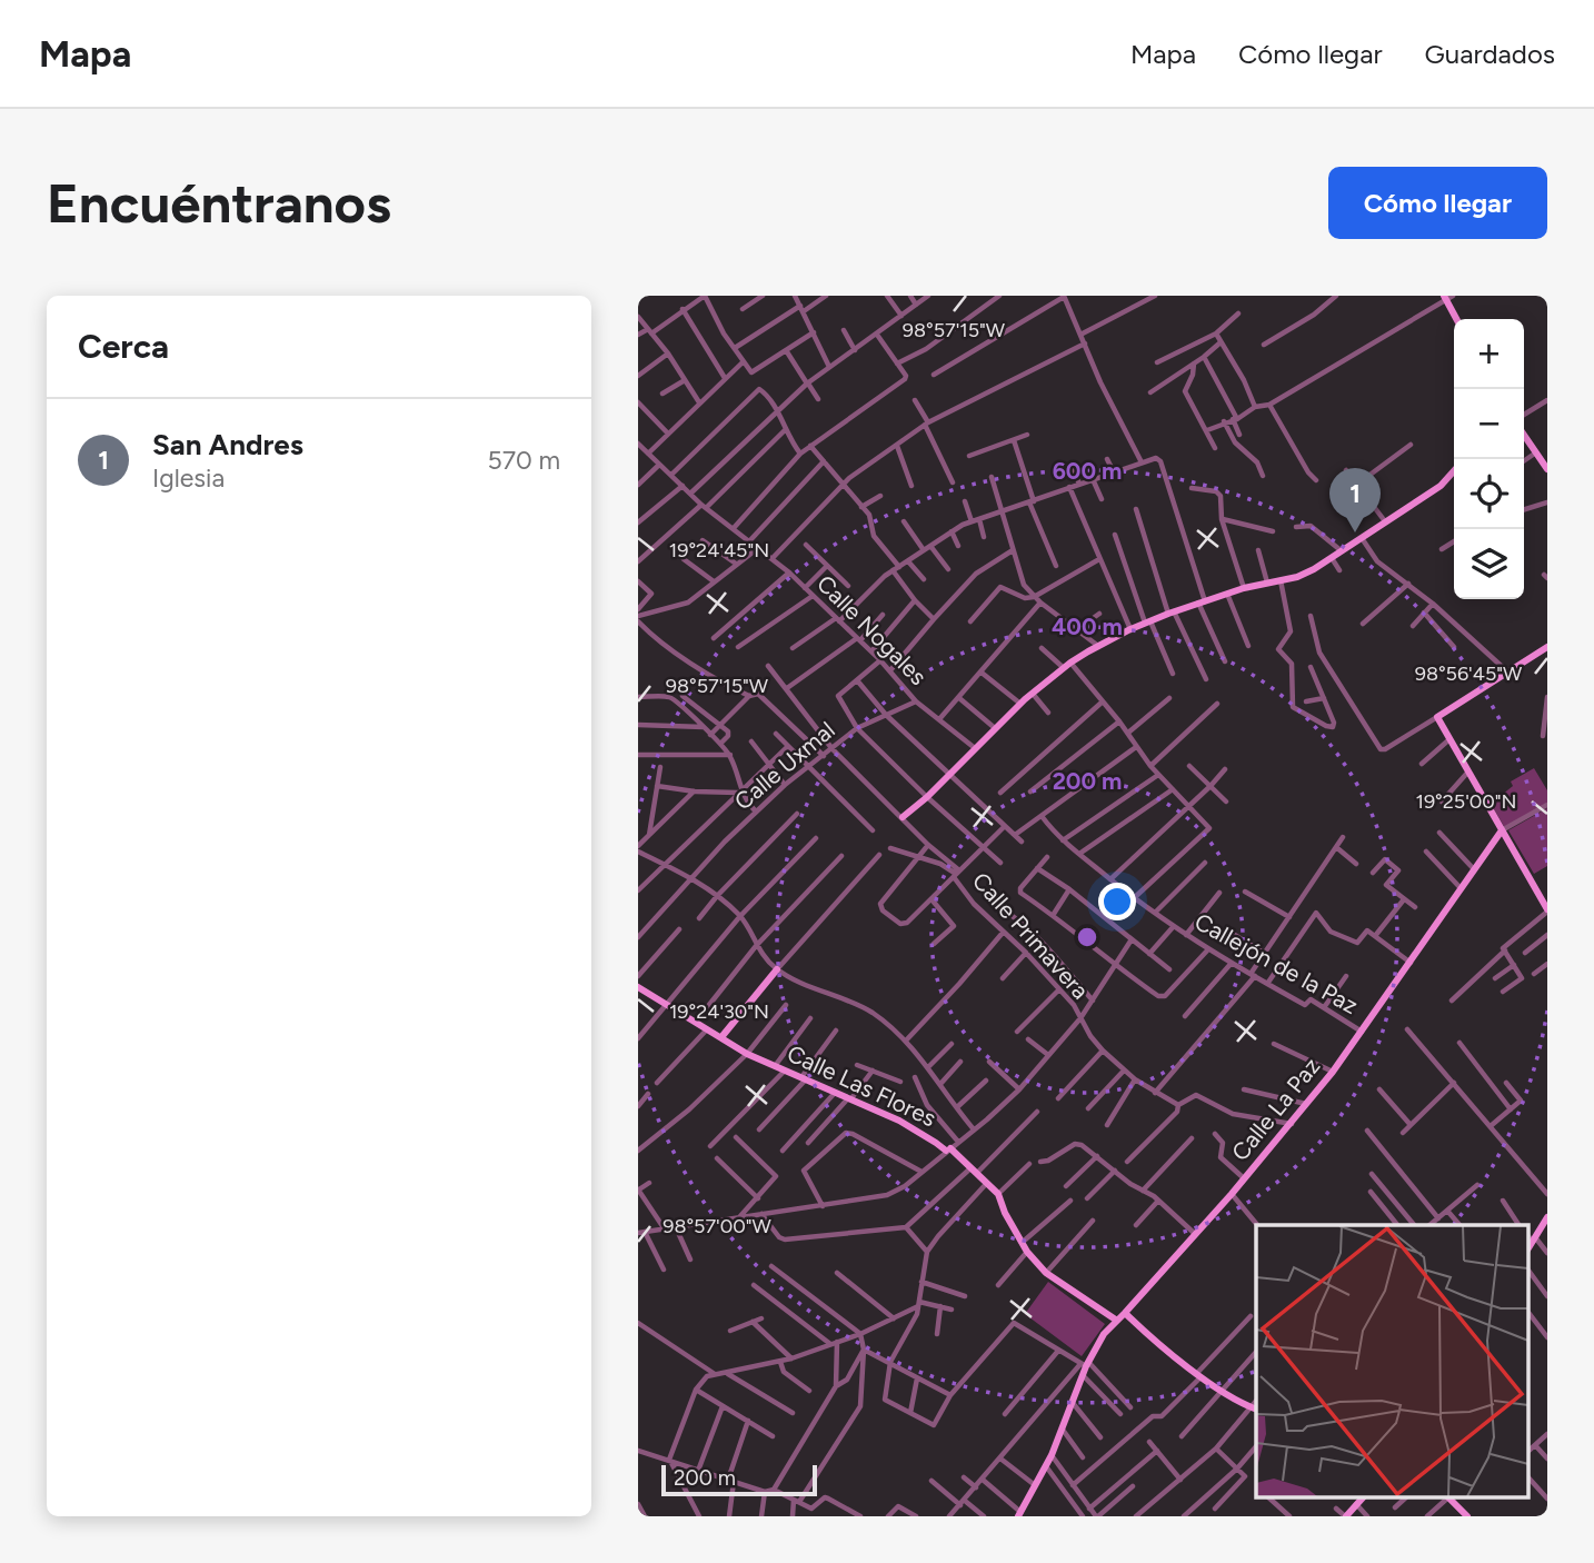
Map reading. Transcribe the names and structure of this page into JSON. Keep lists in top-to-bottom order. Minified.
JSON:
{"streets":{"main road":["Calle Las Flores","Calle La Paz"],"street":["Calle Nogales","Calle Uxmal","Calle Primavera","Callejón de la Paz"]},"crossings":[["Calle Nogales","Calle Uxmal"],["Calle Uxmal","Calle Primavera"],["Callejón de la Paz","Calle La Paz"],["Calle Las Flores","Calle La Paz"]],"scale_bar":"200 m","page":{"header":"Mapa","nav":["Mapa","Cómo llegar","Guardados"],"buttons":"Cómo llegar","title":"Encuéntranos","heading":"Cerca","map_buttons":["+","−"],"list":[{"mark":"1","name":"San Andres","note":"Iglesia","value":"570 m"}],"pins":"1","scale":"200 m"},"coordinates":["98°57'15\"W","19°24'45\"N","98°56'45\"W","19°25'00\"N","19°24'30\"N","98°57'00\"W"],"rings":["600 m","400 m","200 m"]}
